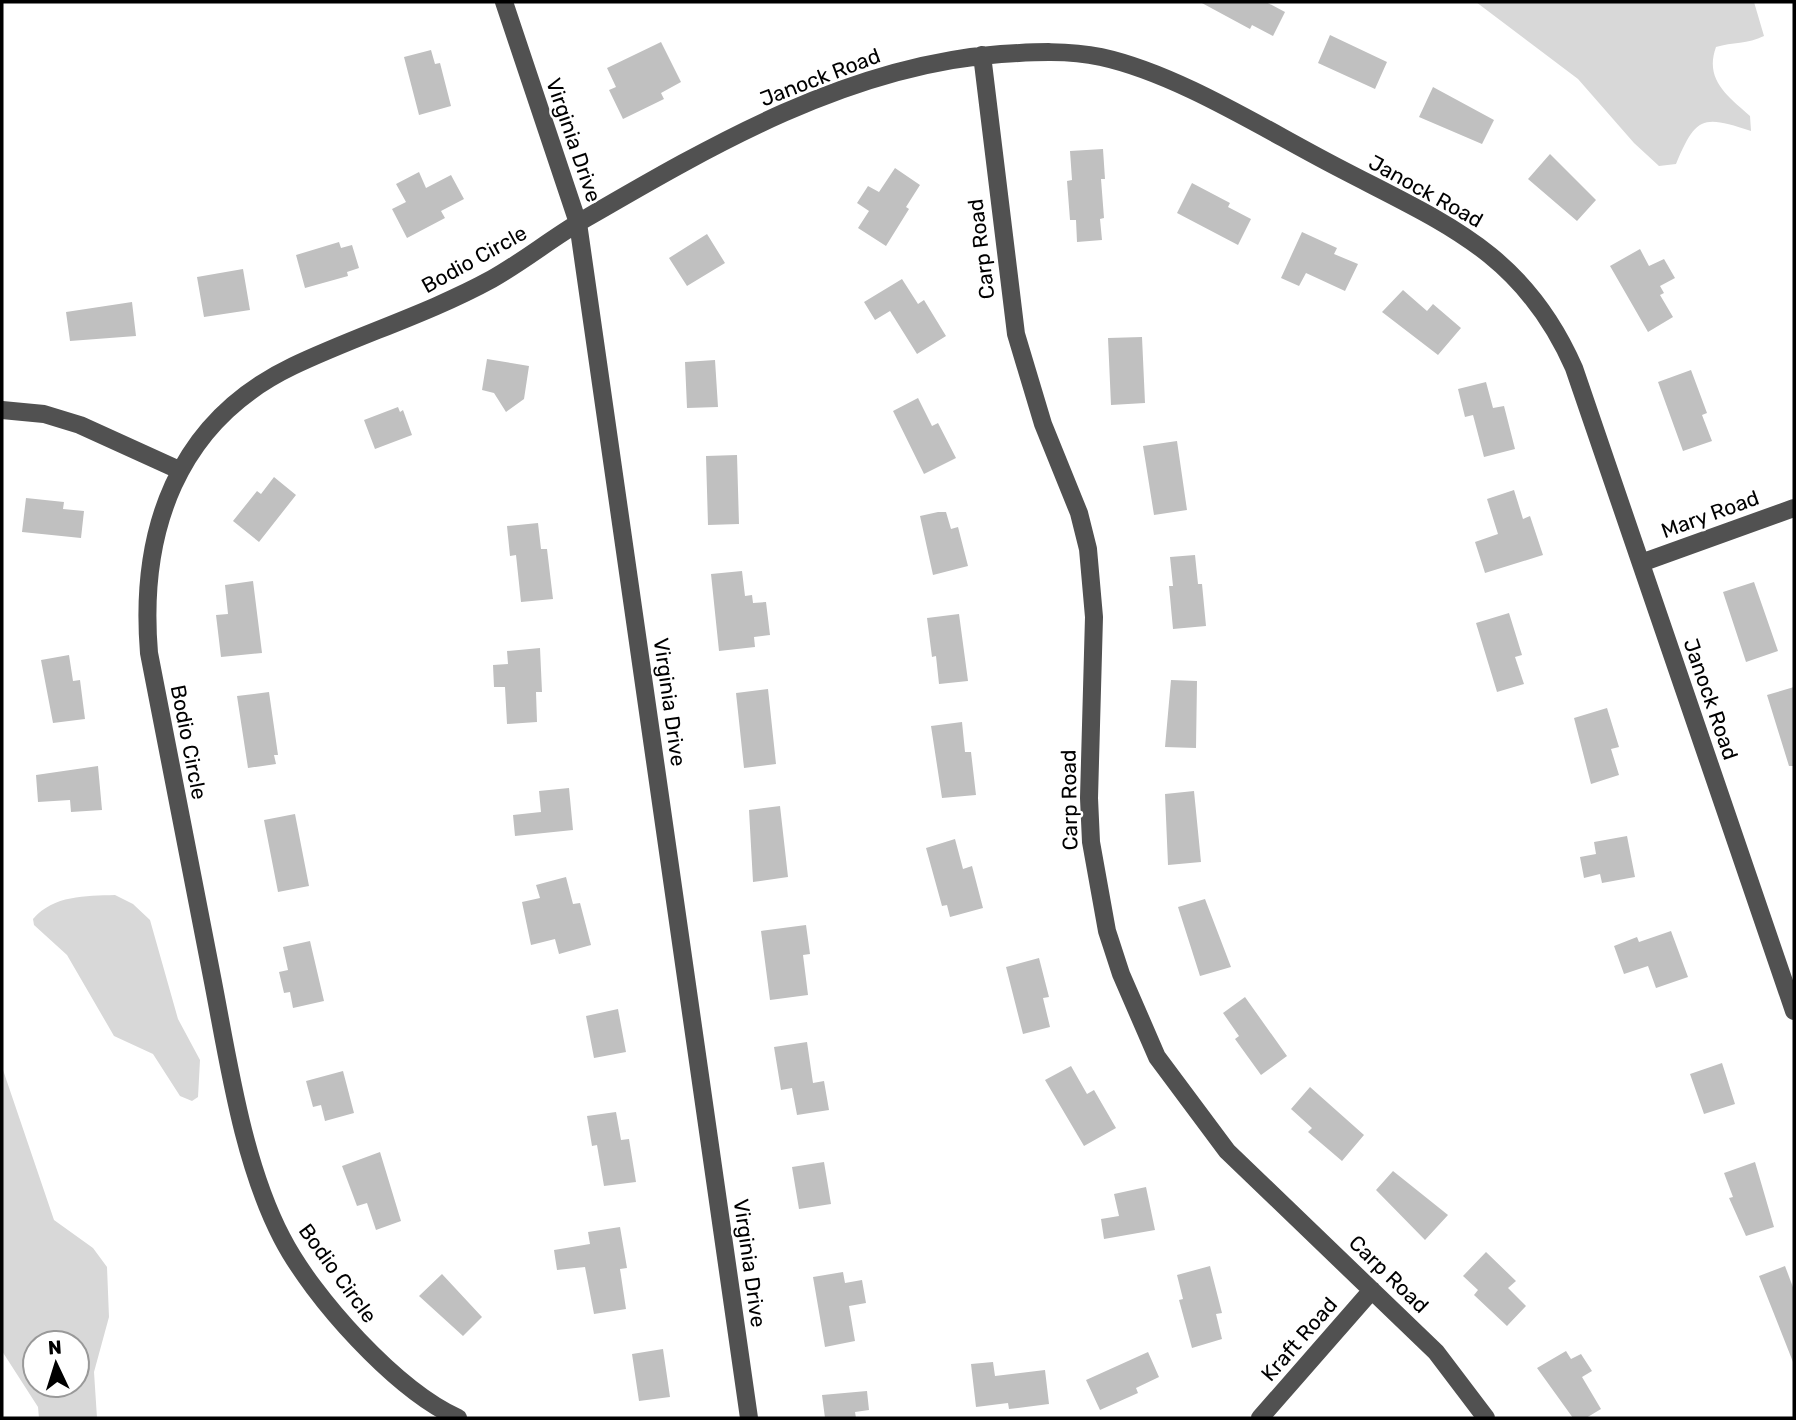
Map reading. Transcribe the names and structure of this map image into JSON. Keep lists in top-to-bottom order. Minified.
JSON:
{"streets":{"street":["Janock Road","Virginia Drive","Carp Road","Bodio Circle","Mary Road","Kraft Road"]},"crossings":[["Janock Road","Virginia Drive"],["Janock Road","Carp Road"],["Janock Road","Bodio Circle"],["Janock Road","Mary Road"],["Virginia Drive","Bodio Circle"],["Carp Road","Kraft Road"]],"north":"top"}
